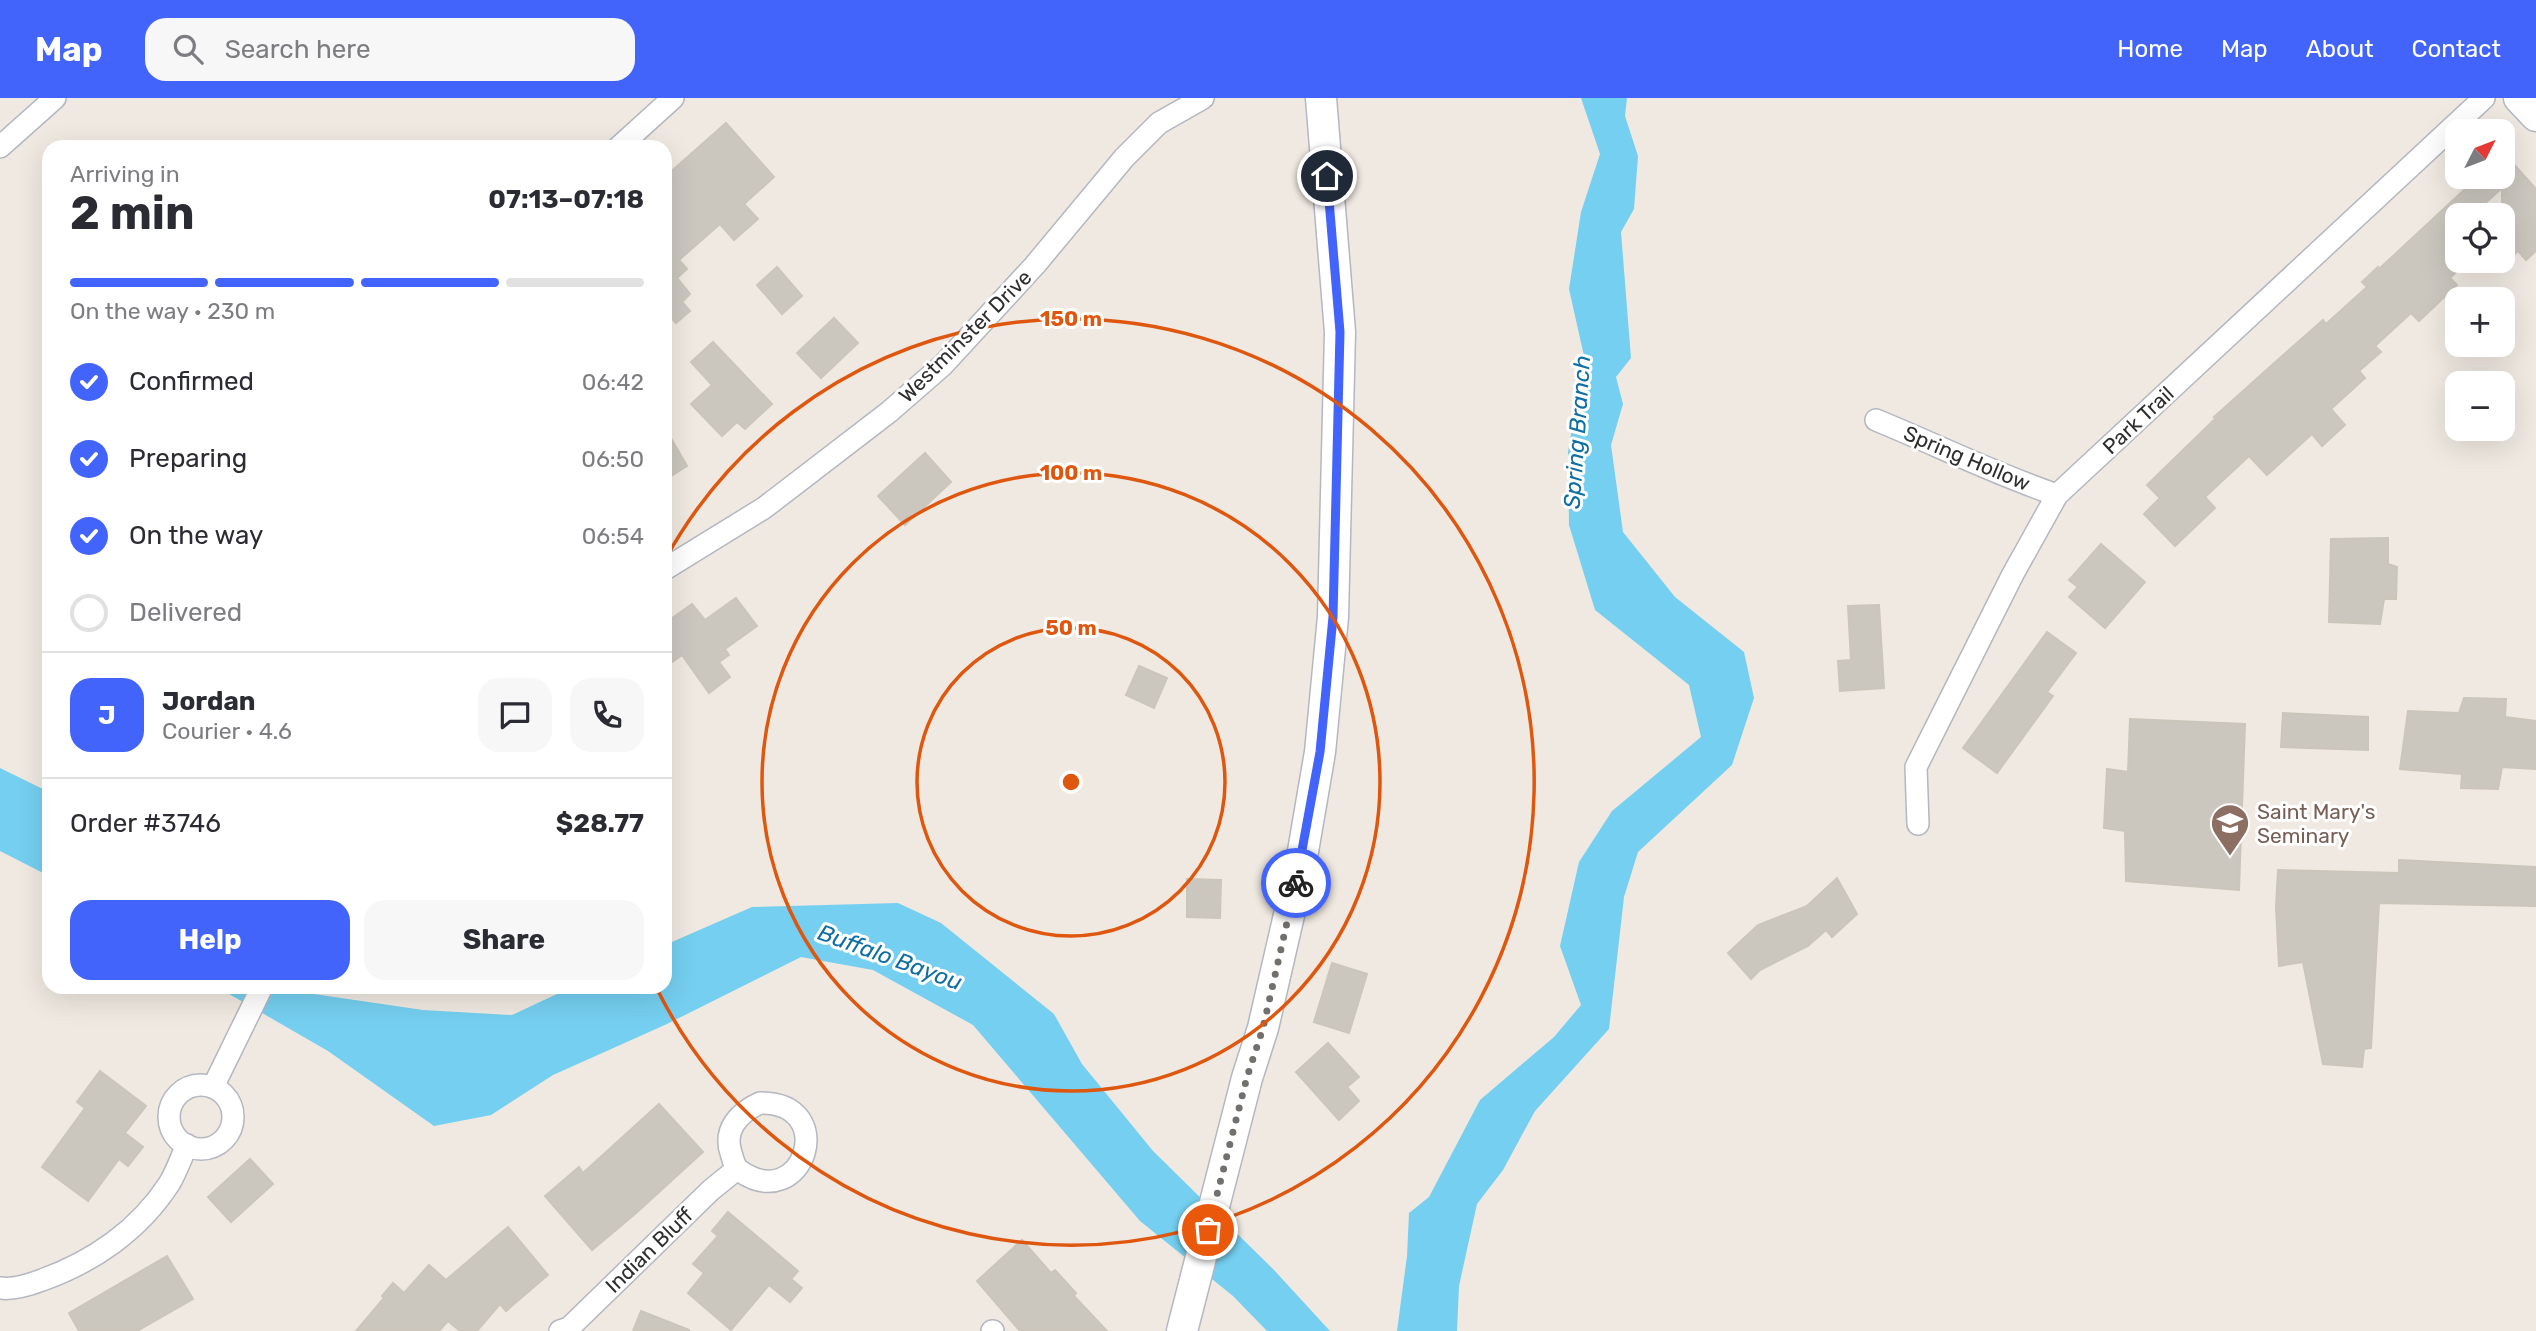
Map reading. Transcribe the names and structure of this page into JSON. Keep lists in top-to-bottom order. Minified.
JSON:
{"streets":{"street":["Westminster Drive","Park Trail","Spring Hollow","Indian Bluff"]},"crossings":[["Park Trail","Spring Hollow"]],"water":["Spring Branch","Buffalo Bayou"],"places":{"school or university":["Saint Mary's Seminary"]},"north":"top right","page":{"header":"Map","search":"Search here","nav":["Home","Map","About","Contact"],"map_buttons":["+","−"],"heading":["2 min","Arriving in","07:13–07:18"],"panel":["Jordan","Courier · 4.6","Order #3746","$28.77"],"bar":"On the way · 230 m","list":[["Confirmed","06:42"],["Preparing","06:50"],["On the way","06:54"],"Delivered"],"round":"J","buttons":["Help","Share"]},"rings":["150 m","100 m","50 m"]}
